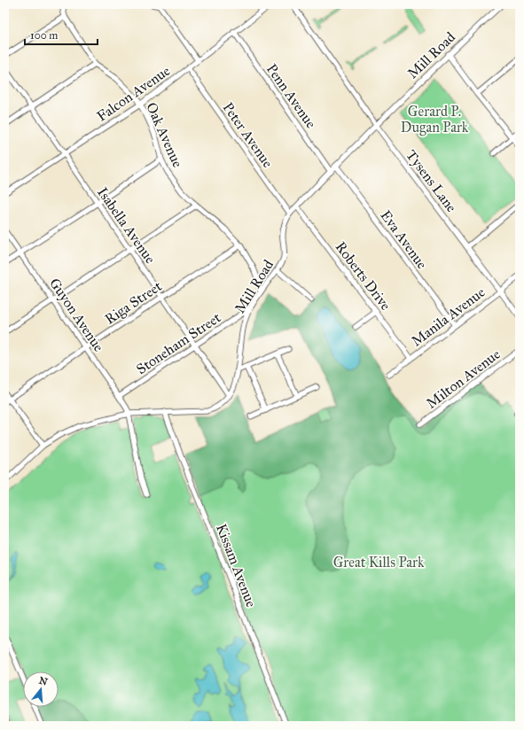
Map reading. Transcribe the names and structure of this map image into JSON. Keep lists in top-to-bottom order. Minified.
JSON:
{"streets":{"street":["Mill Road","Falcon Avenue","Penn Avenue","Oak Avenue","Peter Avenue","Tysens Lane","Isabella Avenue","Eva Avenue","Roberts Drive","Riga Street","Guyon Avenue","Manila Avenue","Stoneham Street","Milton Avenue","Kissam Avenue"]},"crossings":[["Mill Road","Penn Avenue"],["Mill Road","Oak Avenue"],["Mill Road","Peter Avenue"],["Mill Road","Tysens Lane"],["Mill Road","Isabella Avenue"],["Mill Road","Eva Avenue"],["Mill Road","Roberts Drive"],["Mill Road","Guyon Avenue"],["Mill Road","Stoneham Street"],["Mill Road","Kissam Avenue"],["Falcon Avenue","Penn Avenue"],["Falcon Avenue","Oak Avenue"],["Falcon Avenue","Peter Avenue"],["Falcon Avenue","Isabella Avenue"],["Oak Avenue","Riga Street"],["Tysens Lane","Manila Avenue"],["Isabella Avenue","Riga Street"],["Isabella Avenue","Stoneham Street"],["Eva Avenue","Manila Avenue"],["Roberts Drive","Manila Avenue"],["Riga Street","Guyon Avenue"],["Guyon Avenue","Stoneham Street"]],"parks":["Gerard P. Dugan Park","Great Kills Park"],"scale_bar":"100 m","north":"top"}
